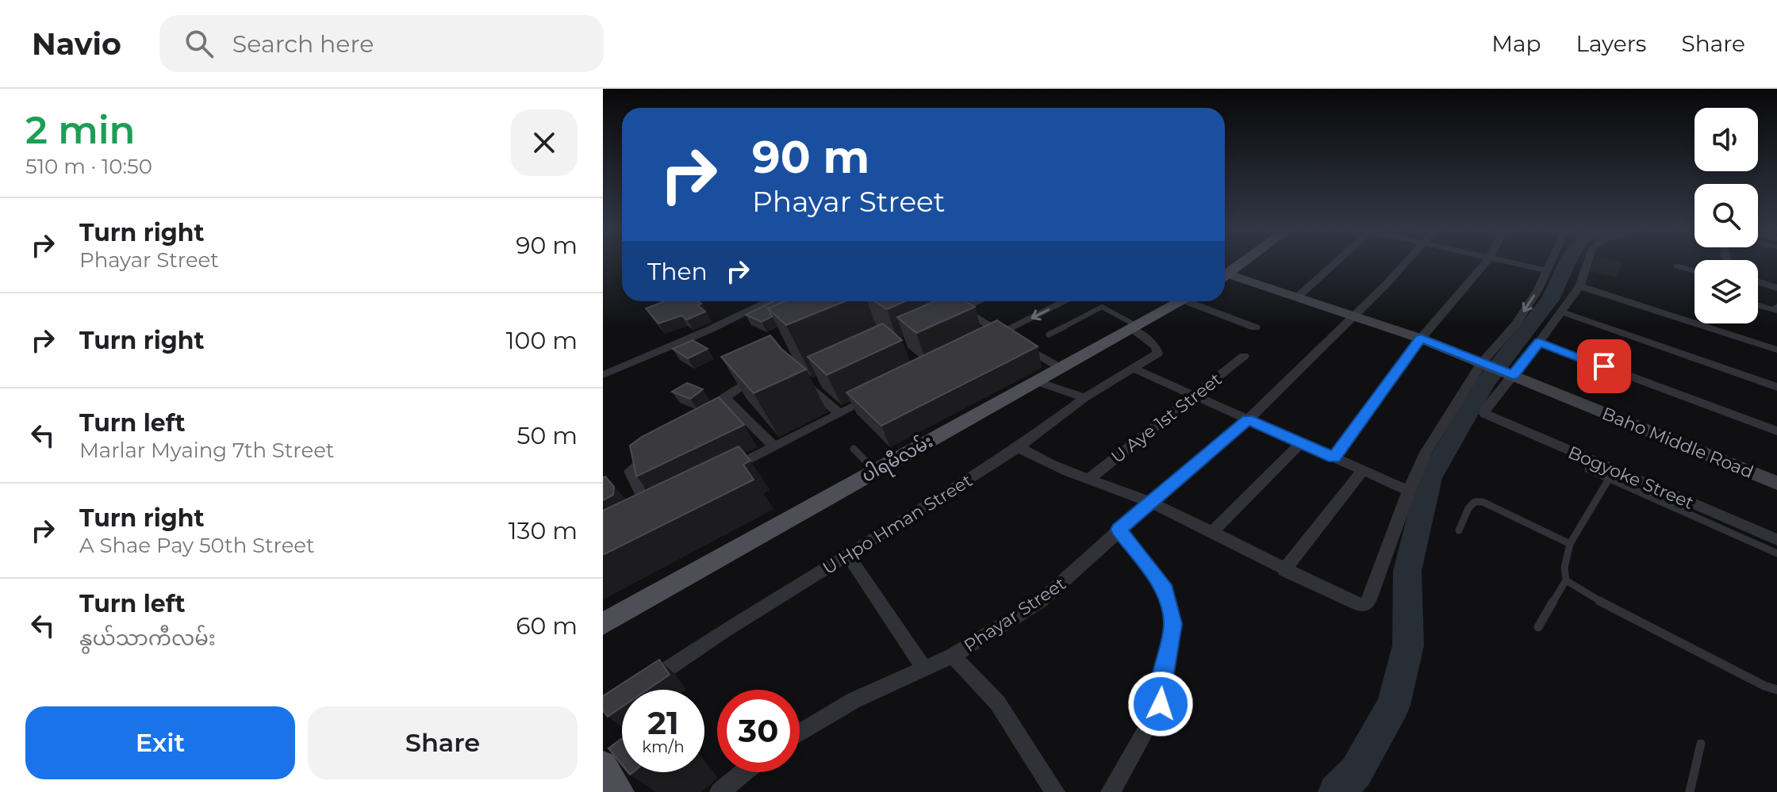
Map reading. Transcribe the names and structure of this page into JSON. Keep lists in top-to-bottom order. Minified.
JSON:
{"streets":{"main road":["ပါရမီလမ်း"],"street":["U Aye 1st Street","Baho Middle Road","Bogyoke Street","U Hpo Hman Street","Phayar Street"]},"crossings":[["Baho Middle Road","Bogyoke Street"],["Baho Middle Road","Phayar Street"],["ပါရမီလမ်း","U Hpo Hman Street"]],"page":{"header":"Navio","search":"Search here","nav":["Map","Layers","Share"],"heading":["2 min","510 m · 10:50"],"turn":["90 m","Phayar Street"],"list":[{"name":"Turn right","note":"Phayar Street","value":"90 m"},{"name":"Turn right","value":"100 m"},{"name":"Turn left","note":"Marlar Myaing 7th Street","value":"50 m"},{"name":"Turn right","note":"A Shae Pay 50th Street","value":"130 m"},{"name":"Turn left","note":"နွယ်သာကီလမ်း","value":"60 m"}],"then":"Then","speed":"21 km/h","limit":"30","buttons":["Exit","Share"]}}
